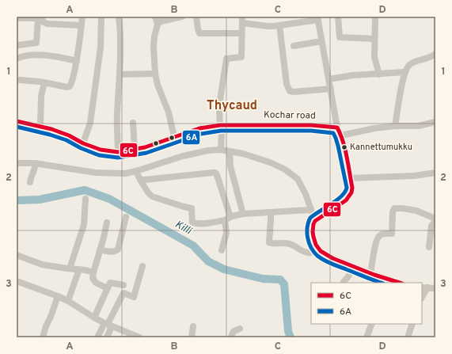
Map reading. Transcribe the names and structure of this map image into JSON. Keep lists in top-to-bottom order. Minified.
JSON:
{"streets":{"street":["Kochar road"]},"districts":["Thycaud"],"water":["Killi"],"places":["Kannettumukku"],"lines":["transit line 6C","transit line 6A"],"legend":["6C","6A"],"grid":{"columns":["A","B","C","D"],"rows":["1","2","3"]}}
